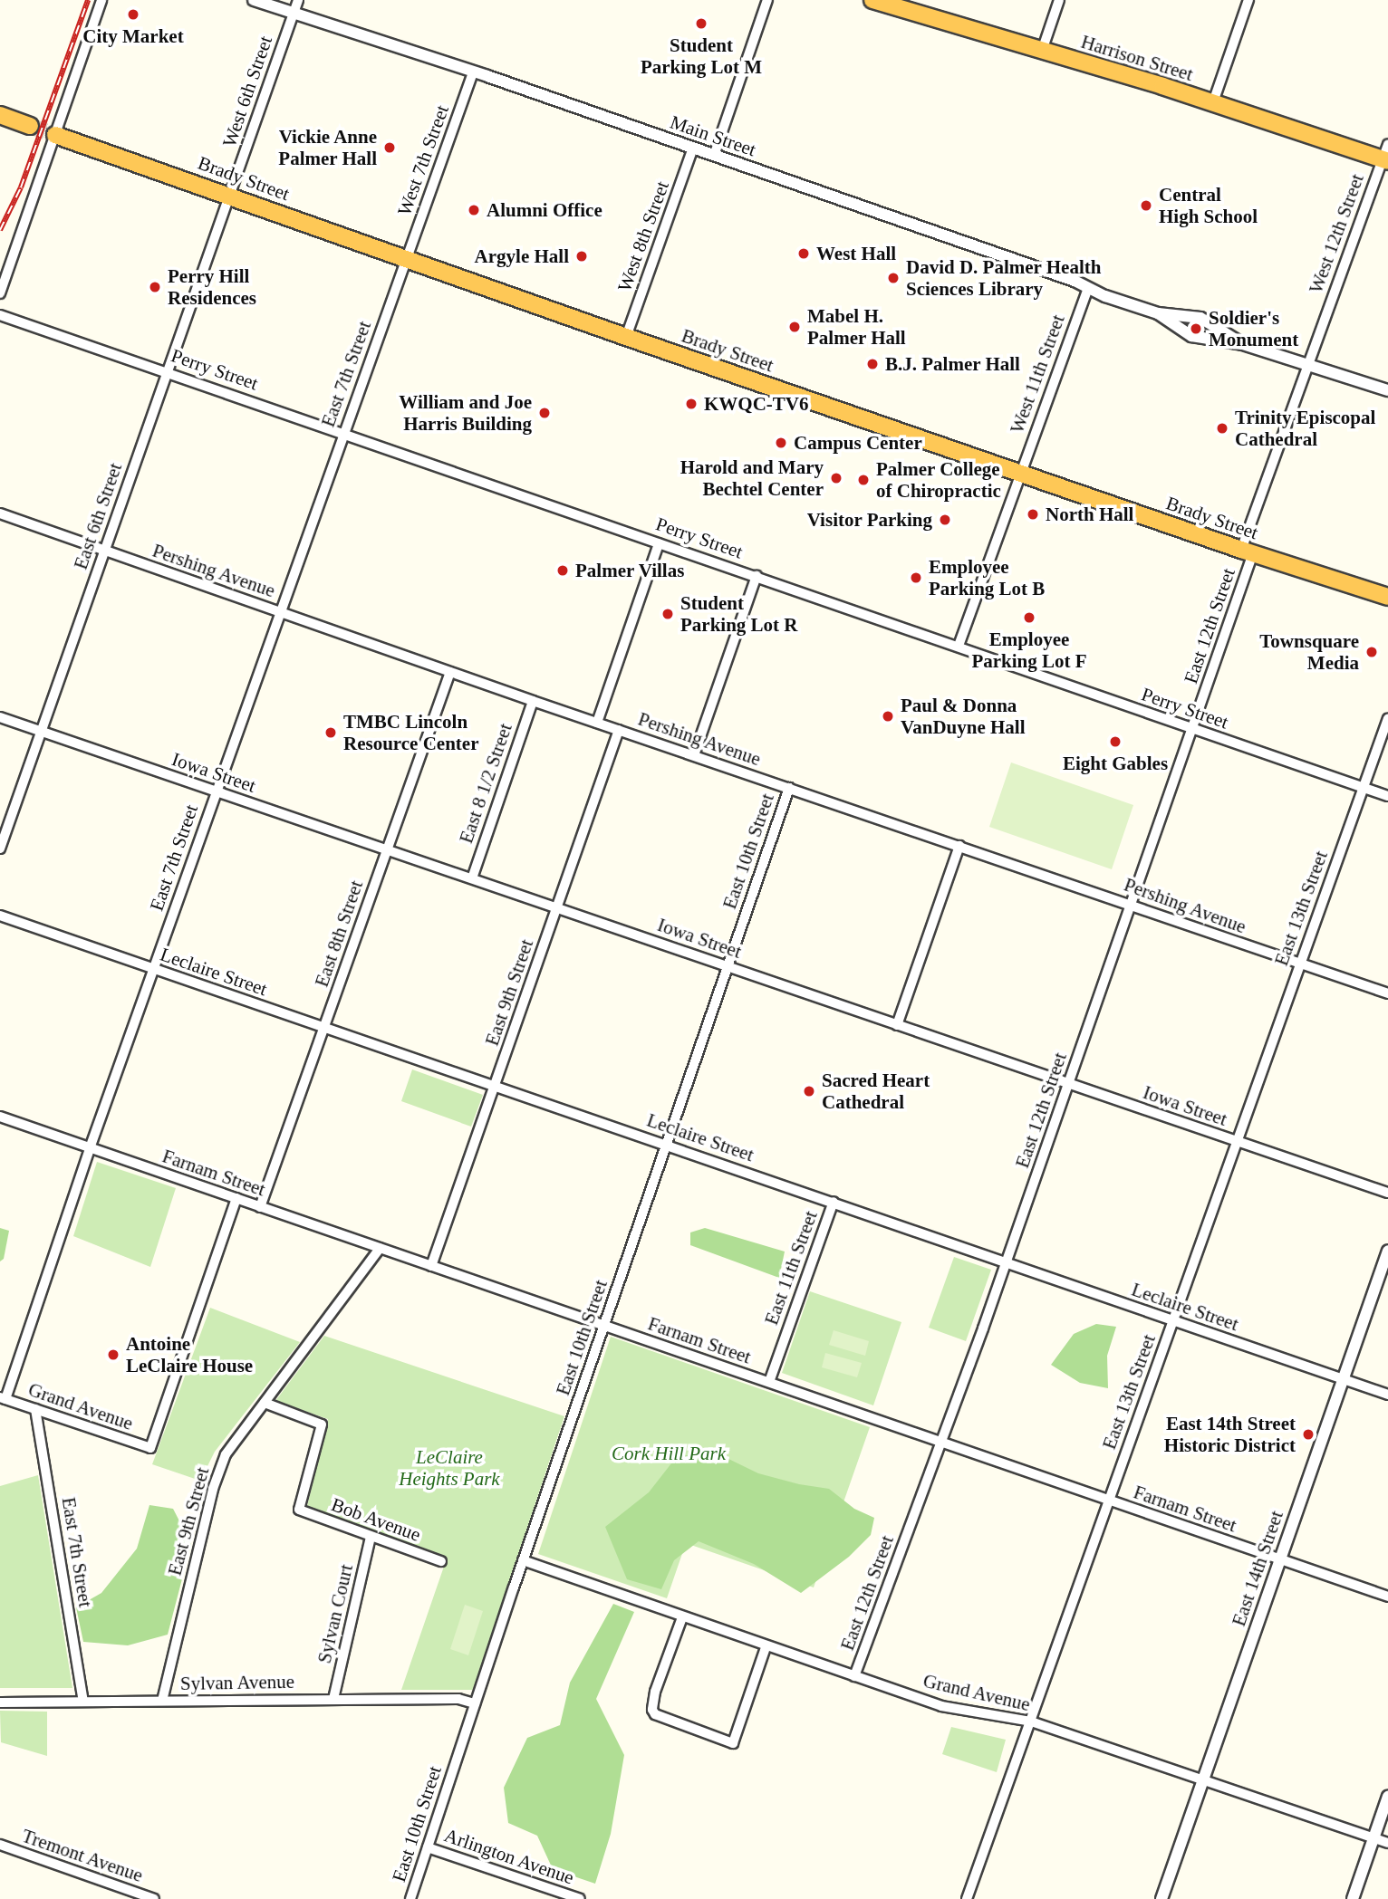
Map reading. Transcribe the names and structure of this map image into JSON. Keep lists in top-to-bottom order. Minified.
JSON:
{"streets":{"highway":["Harrison Street","Brady Street"],"street":["West 6th Street","Main Street","West 7th Street","West 12th Street","West 8th Street","Perry Street","East 7th Street","West 11th Street","East 6th Street","Pershing Avenue","East 12th Street","Iowa Street","East 8 1/2 Street","East 10th Street","East 13th Street","East 8th Street","Leclaire Street","East 9th Street","Farnam Street","East 11th Street","Grand Avenue","Bob Avenue","East 14th Street","Sylvan Court","Sylvan Avenue","Tremont Avenue","Arlington Avenue"]},"crossings":[["Harrison Street","West 12th Street"],["West 6th Street","Main Street"],["West 6th Street","Brady Street"],["West 6th Street","East 6th Street"],["Main Street","West 7th Street"],["Main Street","West 12th Street"],["Main Street","West 8th Street"],["Main Street","West 11th Street"],["West 7th Street","Brady Street"],["West 7th Street","East 7th Street"],["Brady Street","West 12th Street"],["Brady Street","West 8th Street"],["Brady Street","East 7th Street"],["Brady Street","West 11th Street"],["Brady Street","East 6th Street"],["Brady Street","East 12th Street"],["West 12th Street","East 12th Street"],["Perry Street","East 7th Street"],["Perry Street","East 6th Street"],["Perry Street","East 12th Street"],["Perry Street","East 13th Street"],["East 7th Street","Pershing Avenue"],["East 7th Street","Iowa Street"],["East 7th Street","Leclaire Street"],["East 7th Street","Farnam Street"],["East 7th Street","Grand Avenue"],["East 7th Street","Sylvan Avenue"],["East 6th Street","Pershing Avenue"],["East 6th Street","Iowa Street"],["Pershing Avenue","East 12th Street"],["Pershing Avenue","East 8 1/2 Street"],["Pershing Avenue","East 10th Street"],["Pershing Avenue","East 13th Street"],["Pershing Avenue","East 8th Street"],["Pershing Avenue","East 9th Street"],["East 12th Street","Iowa Street"],["East 12th Street","Leclaire Street"],["East 12th Street","Farnam Street"],["East 12th Street","Grand Avenue"],["Iowa Street","East 8 1/2 Street"],["Iowa Street","East 10th Street"],["Iowa Street","East 13th Street"],["Iowa Street","East 8th Street"],["Iowa Street","East 9th Street"],["East 10th Street","Leclaire Street"],["East 10th Street","Farnam Street"],["East 10th Street","Grand Avenue"],["East 10th Street","Sylvan Avenue"],["East 10th Street","Arlington Avenue"],["East 13th Street","Leclaire Street"],["East 13th Street","Farnam Street"],["East 13th Street","Grand Avenue"],["East 8th Street","Leclaire Street"],["East 8th Street","Farnam Street"],["Leclaire Street","East 9th Street"],["Leclaire Street","East 11th Street"],["Leclaire Street","East 14th Street"],["East 9th Street","Farnam Street"],["East 9th Street","Bob Avenue"],["East 9th Street","Sylvan Avenue"],["Farnam Street","East 11th Street"],["Farnam Street","Grand Avenue"],["Farnam Street","East 14th Street"],["Grand Avenue","East 14th Street"],["Bob Avenue","Sylvan Court"],["Sylvan Court","Sylvan Avenue"]],"parks":["Cork Hill Park","LeClaire Heights Park"],"places":["City Market","Student Parking Lot M","Vickie Anne Palmer Hall","Central High School","Alumni Office","West Hall","Argyle Hall","David D. Palmer Health Sciences Library","Perry Hill Residences","Mabel H. Palmer Hall","Soldier's Monument","B.J. Palmer Hall","KWQC-TV6","William and Joe Harris Building","Trinity Episcopal Cathedral","Campus Center","Harold and Mary Bechtel Center","Palmer College of Chiropractic","North Hall","Visitor Parking","Palmer Villas","Employee Parking Lot B","Student Parking Lot R","Employee Parking Lot F","Townsquare Media","Paul & Donna VanDuyne Hall","TMBC Lincoln Resource Center","Eight Gables","Sacred Heart Cathedral","Antoine LeClaire House","East 14th Street Historic District"]}
